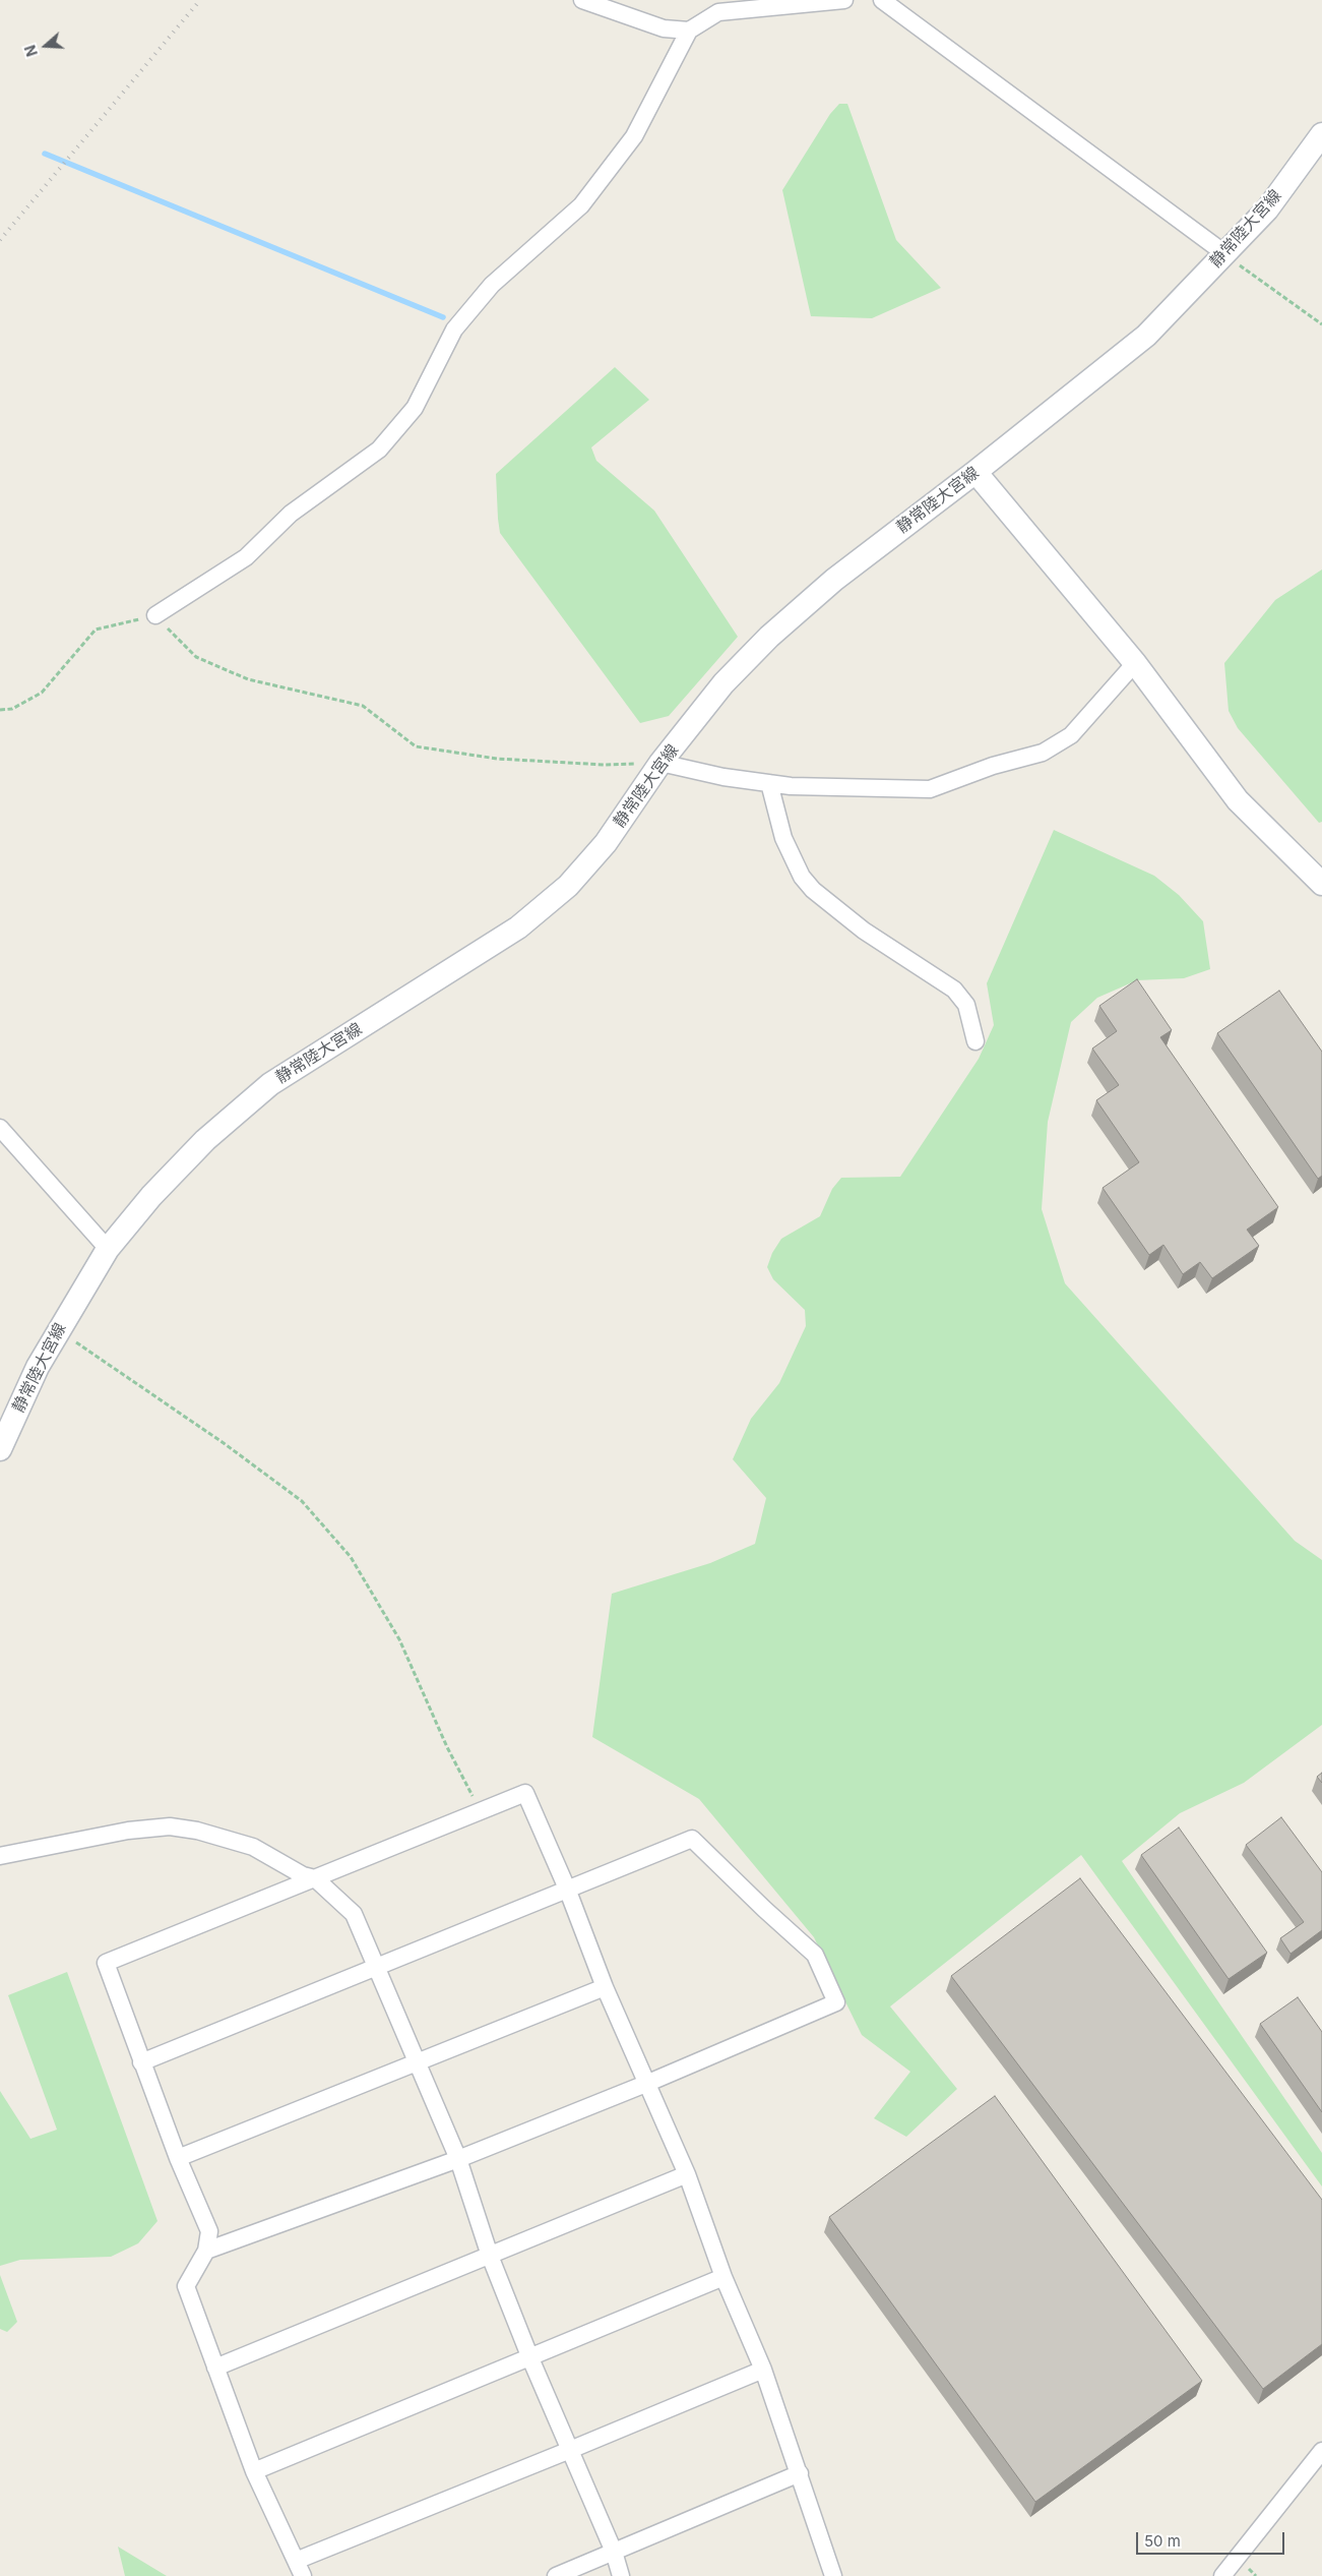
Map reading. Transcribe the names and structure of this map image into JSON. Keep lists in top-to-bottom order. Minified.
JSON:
{"streets":{"main road":["静常陸大宮線"]},"scale_bar":"50 m","north":"left"}
